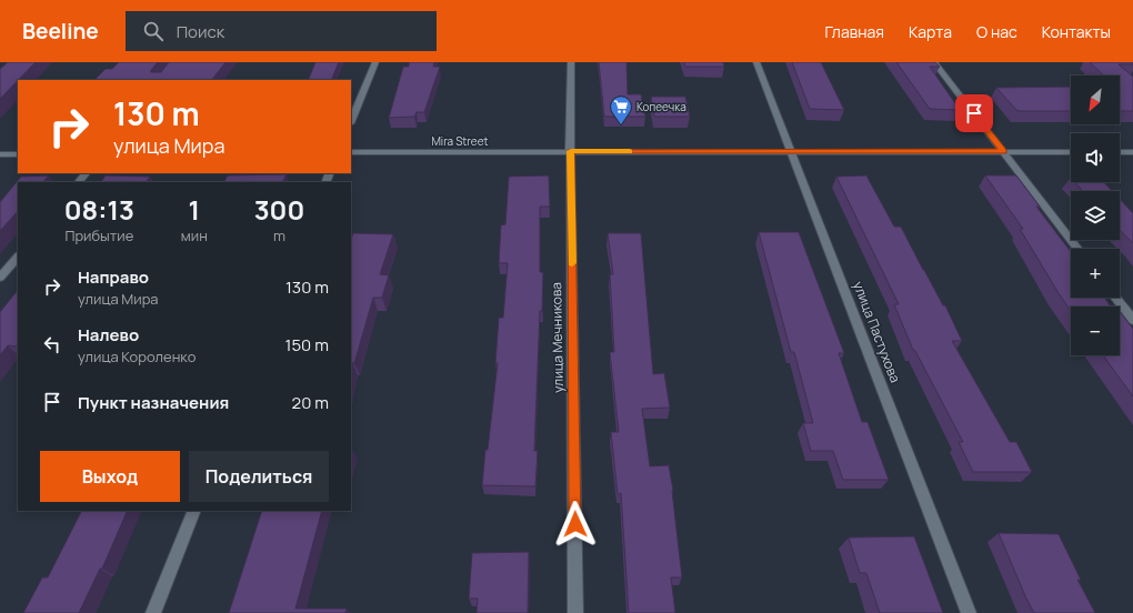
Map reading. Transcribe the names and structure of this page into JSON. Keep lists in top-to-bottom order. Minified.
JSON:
{"streets":{"street":["Mira Street","улица Пастухова","улица Мечникова"]},"crossings":[["Mira Street","улица Пастухова"],["Mira Street","улица Мечникова"]],"places":{"supermarket":["Копеечка"]},"north":"bottom left","page":{"header":"Beeline","search":"Поиск","nav":["Главная","Карта","О нас","Контакты"],"map_buttons":["+","−"],"turn":["130 m","улица Мира"],"eta":["08:13","Прибытие","1","мин","300","m"],"list":[{"name":"Направо","note":"улица Мира","value":"130 m"},{"name":"Налево","note":"улица Короленко","value":"150 m"},{"name":"Пункт назначения","value":"20 m"}],"buttons":["Выход","Поделиться"]}}
